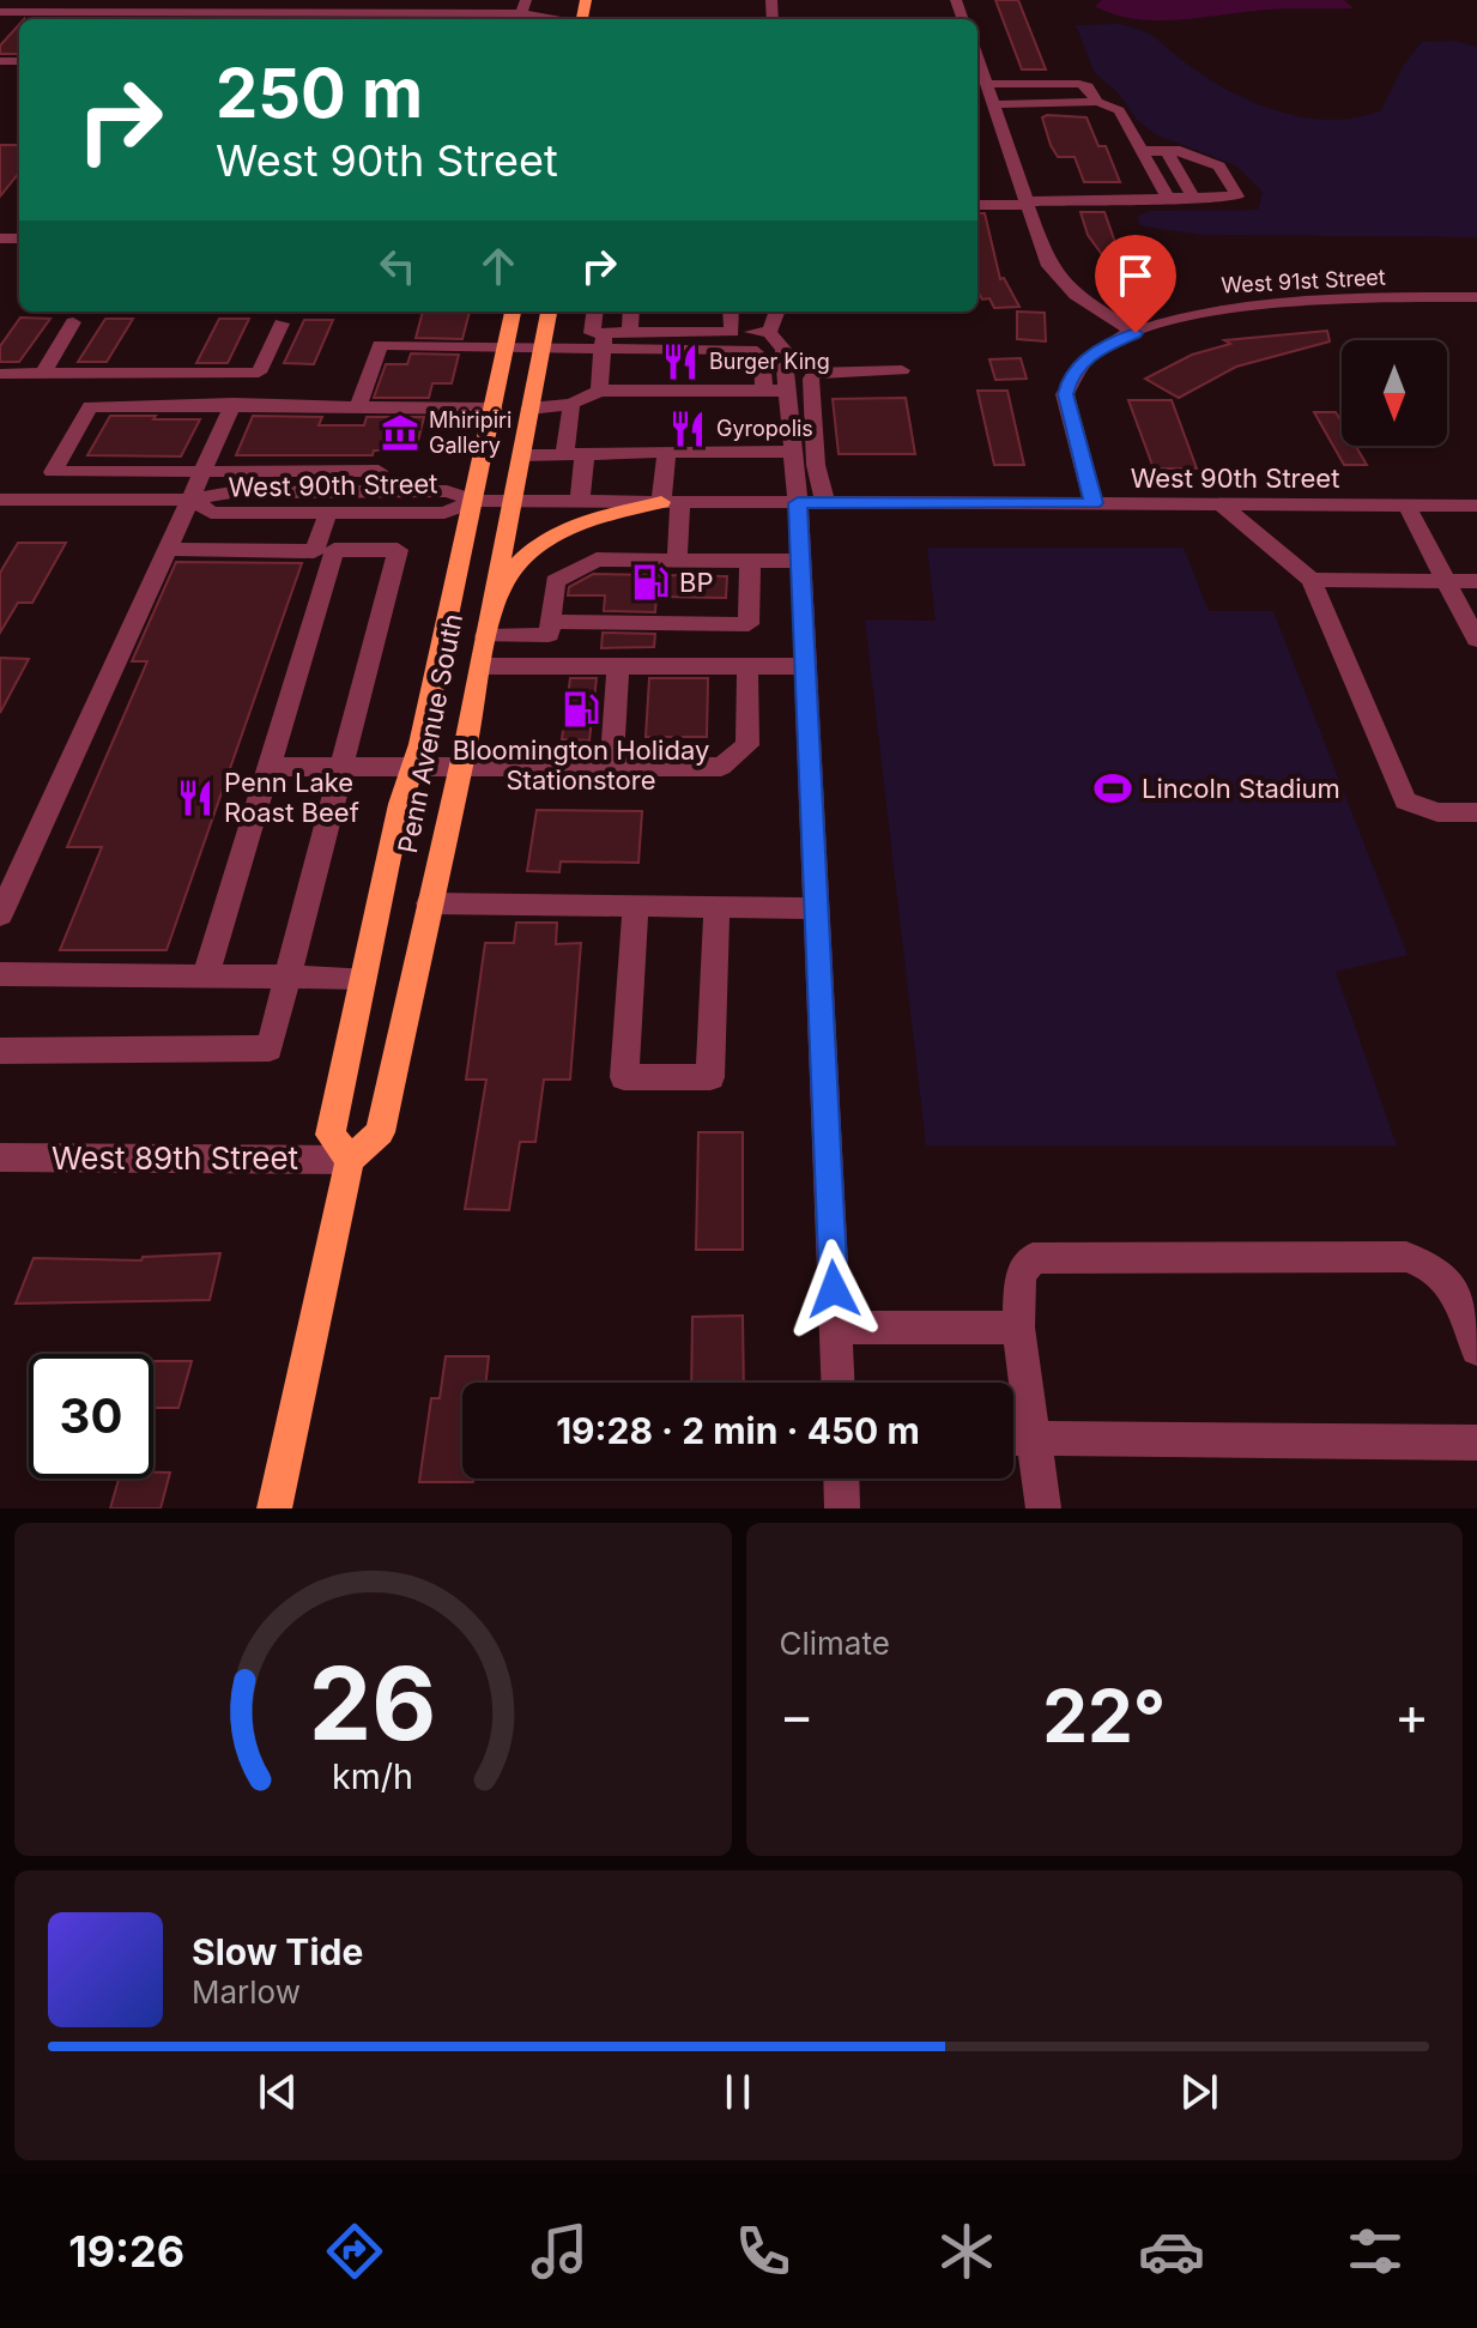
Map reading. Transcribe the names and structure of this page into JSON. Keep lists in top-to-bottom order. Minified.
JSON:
{"streets":{"main road":["Penn Avenue South"],"street":["West 91st Street","West 90th Street","West 89th Street"]},"crossings":[["West 91st Street","West 90th Street"],["West 90th Street","Penn Avenue South"],["Penn Avenue South","West 89th Street"]],"places":{"restaurant":["Burger King","Gyropolis","Penn Lake Roast Beef"],"museum":["Mhiripiri Gallery"],"fuel station":["BP","Bloomington Holiday Stationstore"],"sports":["Lincoln Stadium"]},"north":"bottom","page":{"turn":["250 m","West 90th Street"],"limit":"30","trip":"19:28 · 2 min · 450 m","tile":"Climate","heat":["−","22°","+"],"song":["Slow Tide","Marlow"],"tabs":"19:26","gauge":["26","km/h"]}}
